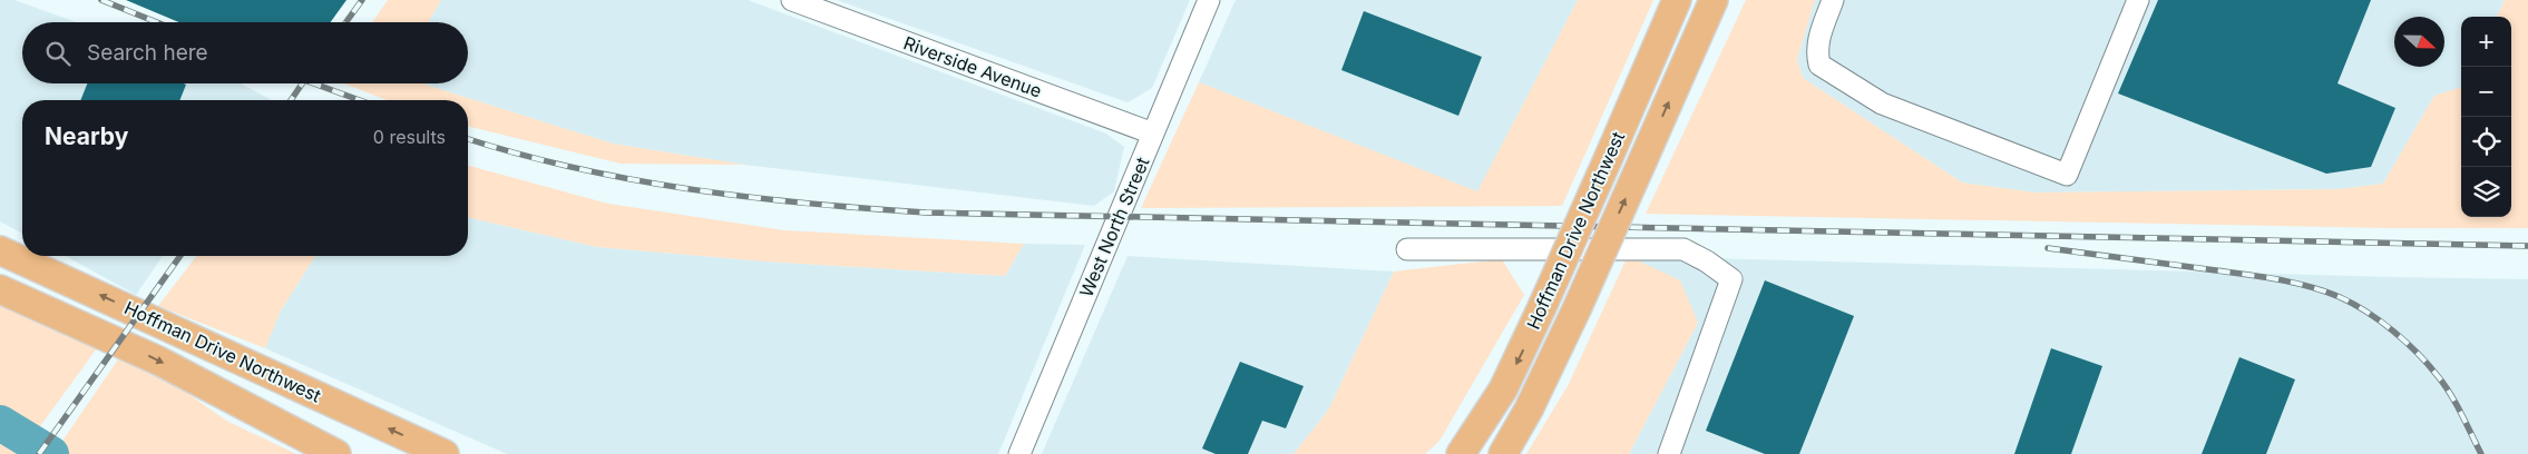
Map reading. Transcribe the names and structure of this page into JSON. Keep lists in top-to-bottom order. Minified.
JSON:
{"streets":{"main road":["Hoffman Drive Northwest"],"street":["Riverside Avenue","West North Street"]},"crossings":[["Riverside Avenue","West North Street"]],"north":"right","page":{"map_buttons":["+","−"],"search":"Search here","heading":["Nearby","0 results"]}}
